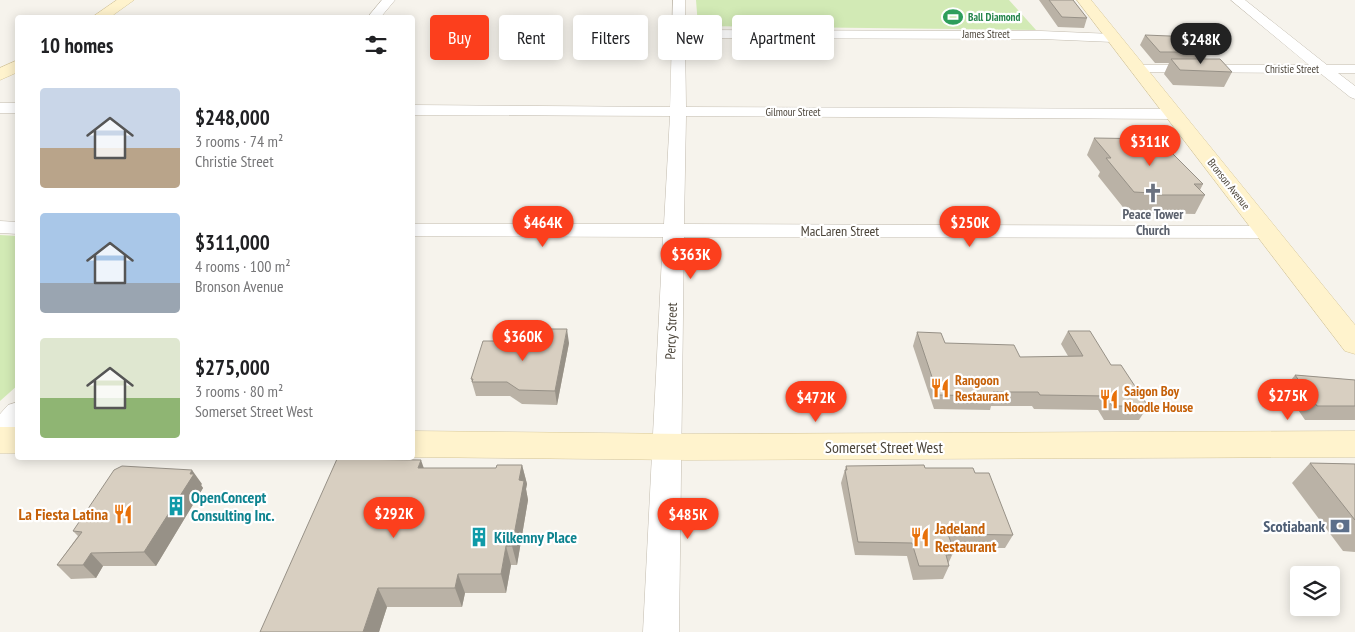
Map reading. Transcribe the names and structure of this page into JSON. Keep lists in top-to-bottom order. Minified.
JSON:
{"streets":{"main road":["Bronson Avenue","Somerset Street West"],"street":["James Street","Christie Street","Gilmour Street","MacLaren Street","Percy Street"]},"crossings":[["James Street","Bronson Avenue"],["Christie Street","Bronson Avenue"],["Gilmour Street","Bronson Avenue"],["Gilmour Street","Percy Street"],["Bronson Avenue","MacLaren Street"],["MacLaren Street","Percy Street"],["Percy Street","Somerset Street West"]],"places":{"sports":["Ball Diamond"],"church":["Peace Tower Church"],"restaurant":["Rangoon Restaurant","Saigon Boy Noodle House","La Fiesta Latina","Jadeland Restaurant"],"building":["OpenConcept Consulting Inc.","Kilkenny Place"],"bank":["Scotiabank"]},"page":{"chip":["Buy","Rent","Filters","New","Apartment"],"heading":"10 homes","price":["$248K","$311K","$464K","$250K","$363K","$360K","$275K","$472K","$292K","$485K"],"list":[{"name":"$248,000","note":"3 rooms · 74 m² · Christie Street"},{"name":"$311,000","note":"4 rooms · 100 m² · Bronson Avenue"},{"name":"$275,000","note":"3 rooms · 80 m² · Somerset Street West"}]}}
